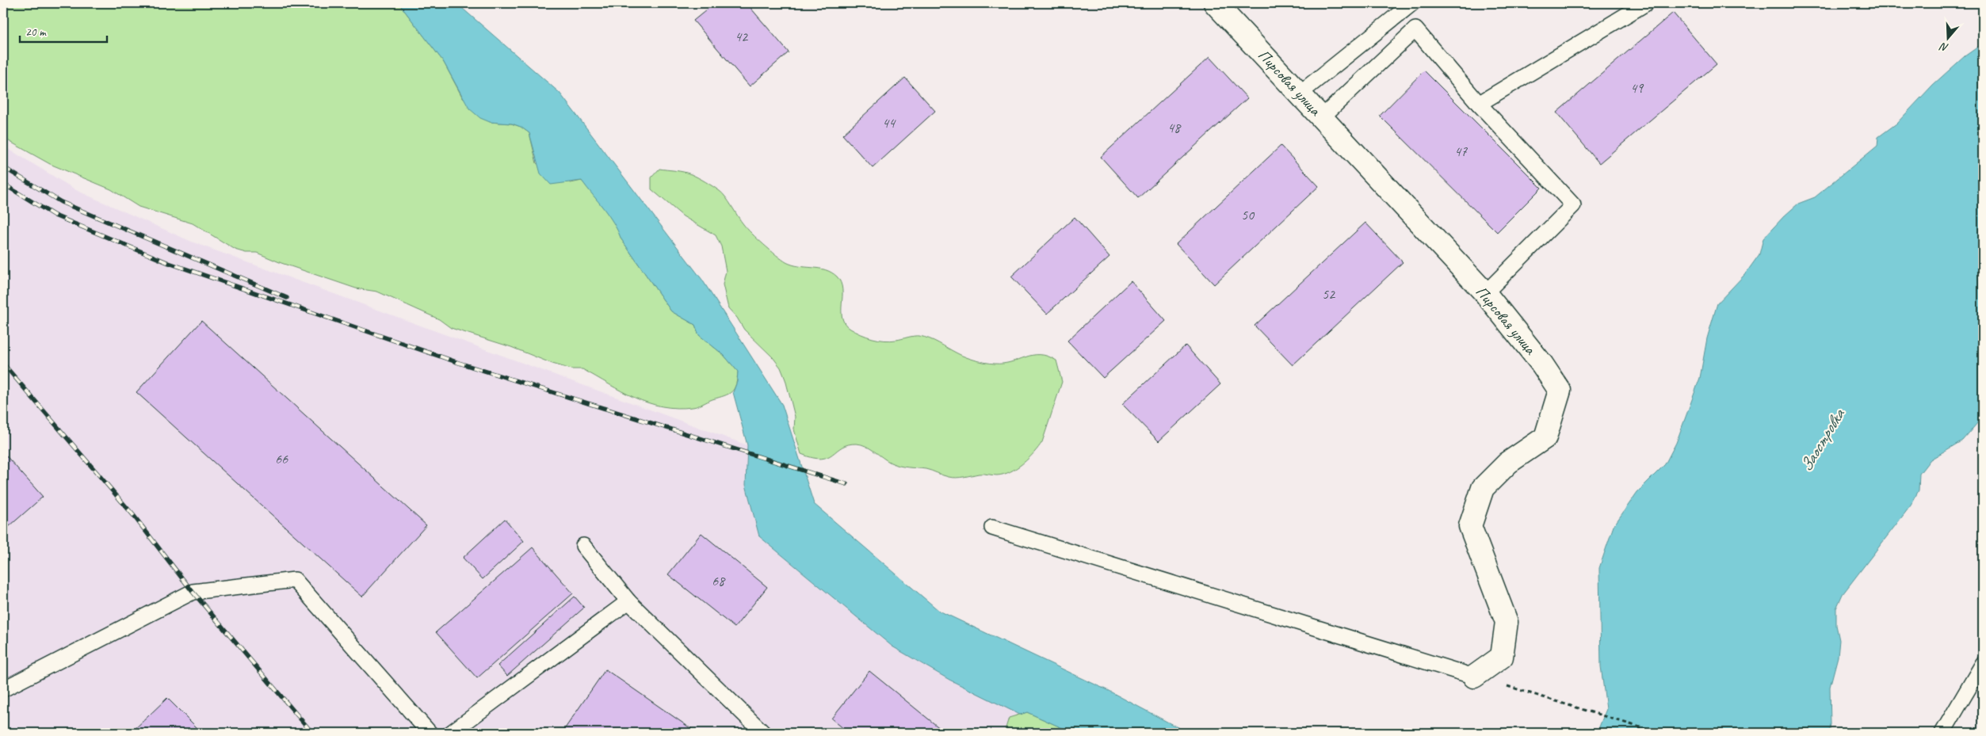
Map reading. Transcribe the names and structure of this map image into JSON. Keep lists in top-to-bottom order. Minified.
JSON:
{"streets":{"street":["Пирсовая улица"]},"water":["Заостровка"],"house_numbers":["42","49","44","48","47","50","52","66","68"],"scale_bar":"20 m","north":"bottom"}
